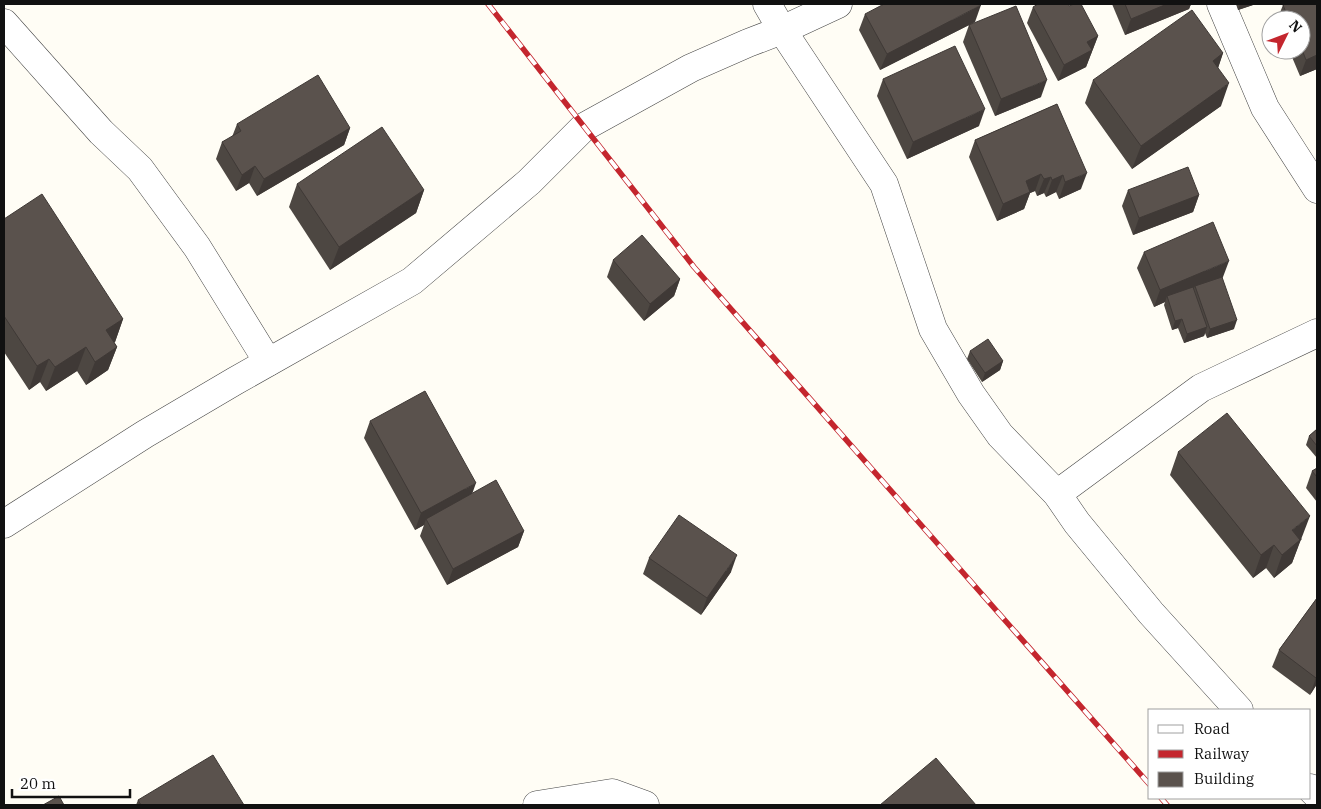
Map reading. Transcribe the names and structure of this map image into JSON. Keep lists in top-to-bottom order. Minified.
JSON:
{"legend":["Road","Railway","Building"],"scale_bar":"20 m","north":"top right"}
